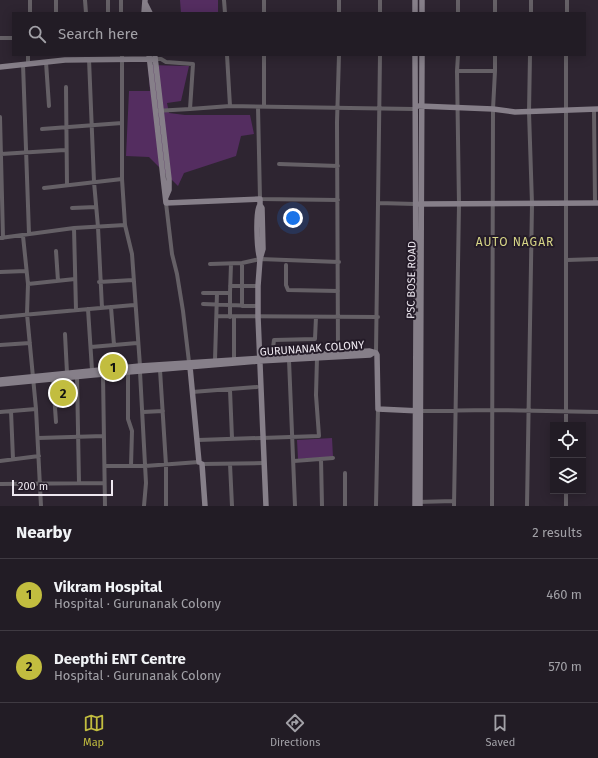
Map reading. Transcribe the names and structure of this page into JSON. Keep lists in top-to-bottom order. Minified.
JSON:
{"streets":{"street":["PSC BOSE ROAD","GURUNANAK COLONY"]},"districts":["AUTO NAGAR"],"scale_bar":"200 m","page":{"search":"Search here","pins":["1","2"],"scale":"200 m","heading":["Nearby","2 results"],"list":[{"mark":"1","name":"Vikram Hospital","note":"Hospital · Gurunanak Colony","value":"460 m"},{"mark":"2","name":"Deepthi ENT Centre","note":"Hospital · Gurunanak Colony","value":"570 m"}],"nav":["Map","Directions","Saved"]}}
